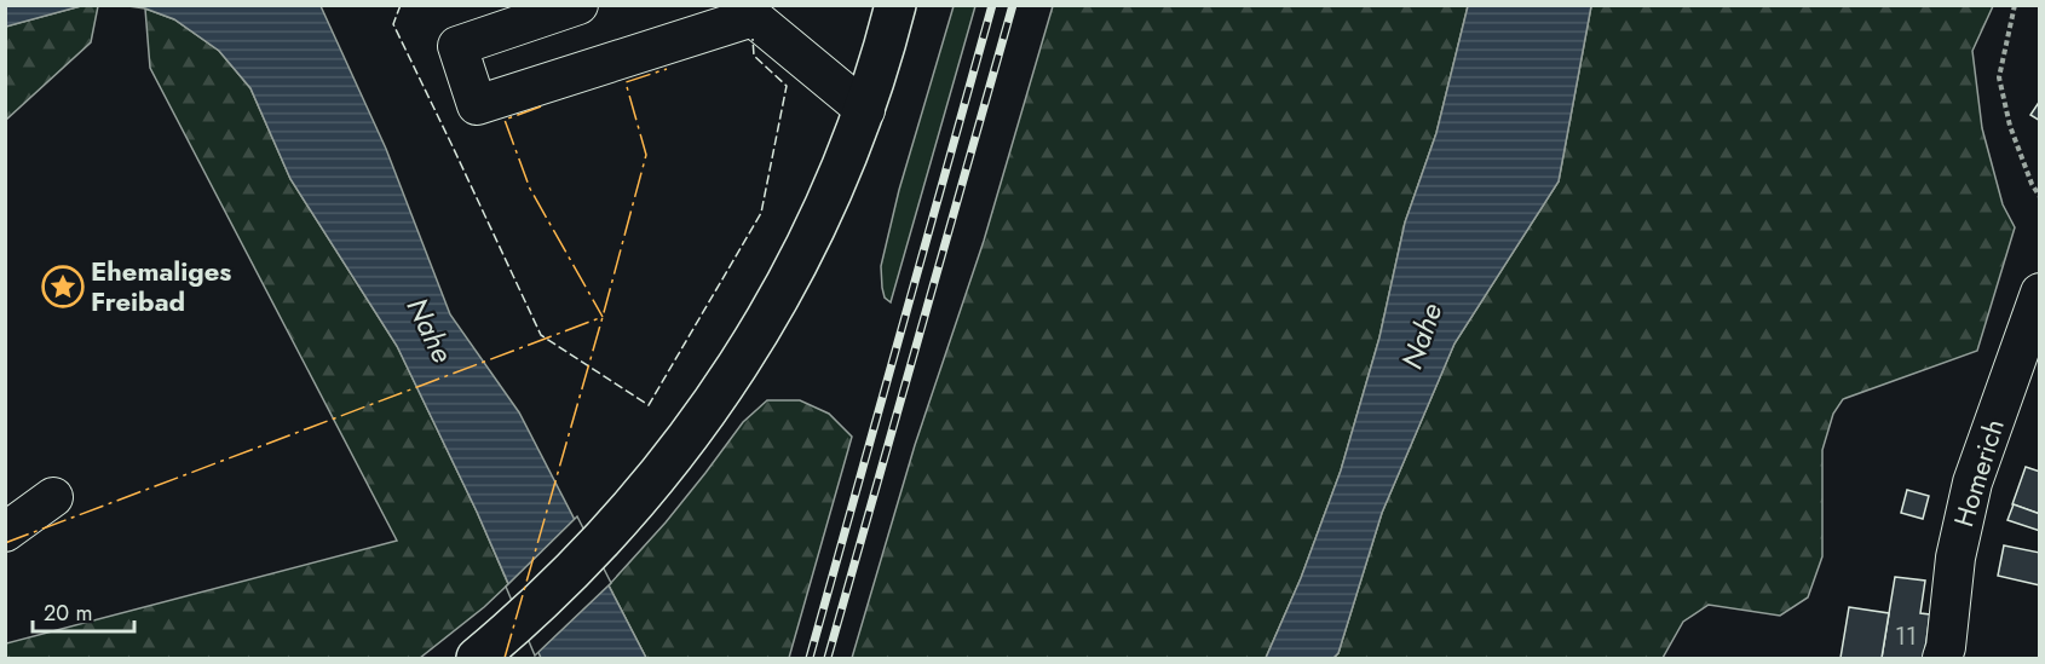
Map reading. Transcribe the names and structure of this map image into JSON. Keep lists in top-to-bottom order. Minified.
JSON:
{"streets":{"street":["Homerich"]},"water":["Nahe"],"places":{"place":["Ehemaliges Freibad"]},"house_numbers":["11"],"scale_bar":"20 m"}
